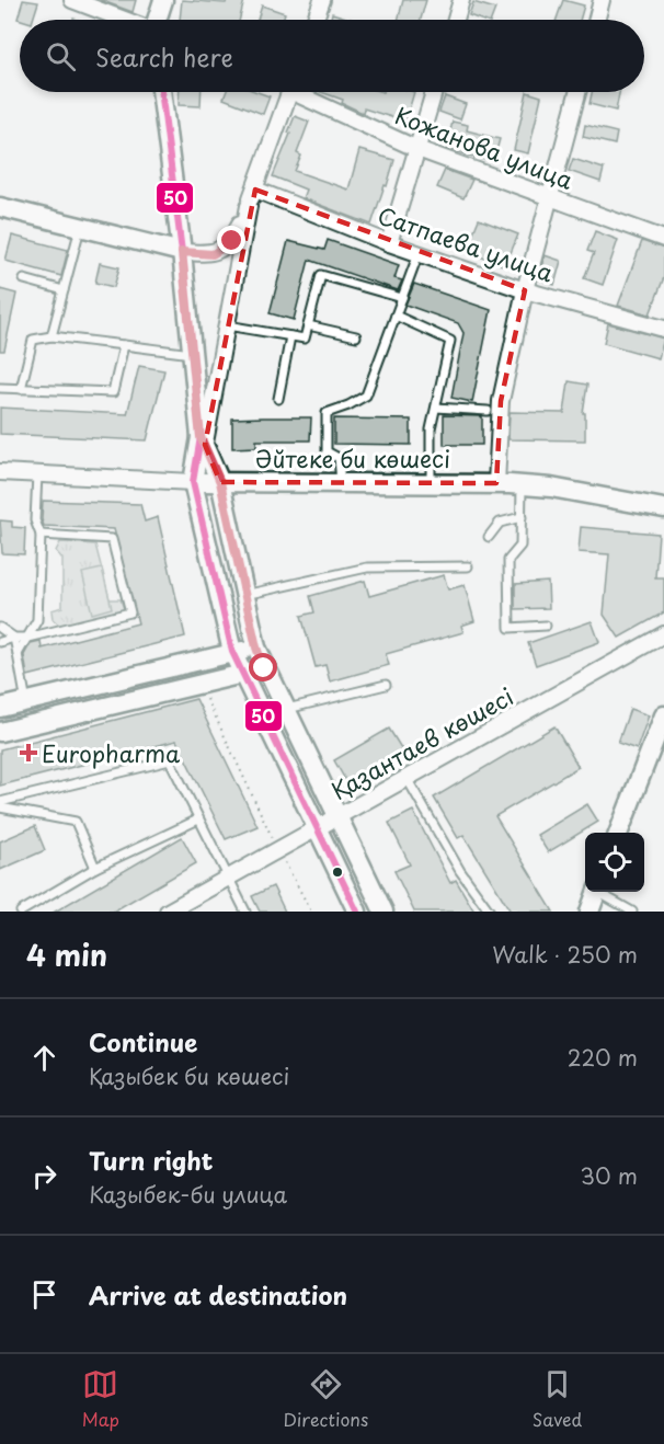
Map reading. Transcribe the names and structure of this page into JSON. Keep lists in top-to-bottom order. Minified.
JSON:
{"streets":{"street":["Кожанова улица","Сатпаева улица","Әйтеке би көшесі","Қазантаев көшесі"]},"places":{"health":["Europharma"]},"lines":["transit line 50"],"page":{"search":"Search here","heading":["4 min","Walk · 250 m"],"list":[["Continue","Қазыбек би көшесі","220 m"],["Turn right","Казыбек-би улица","30 m"],"Arrive at destination"],"nav":["Map","Directions","Saved"]}}
